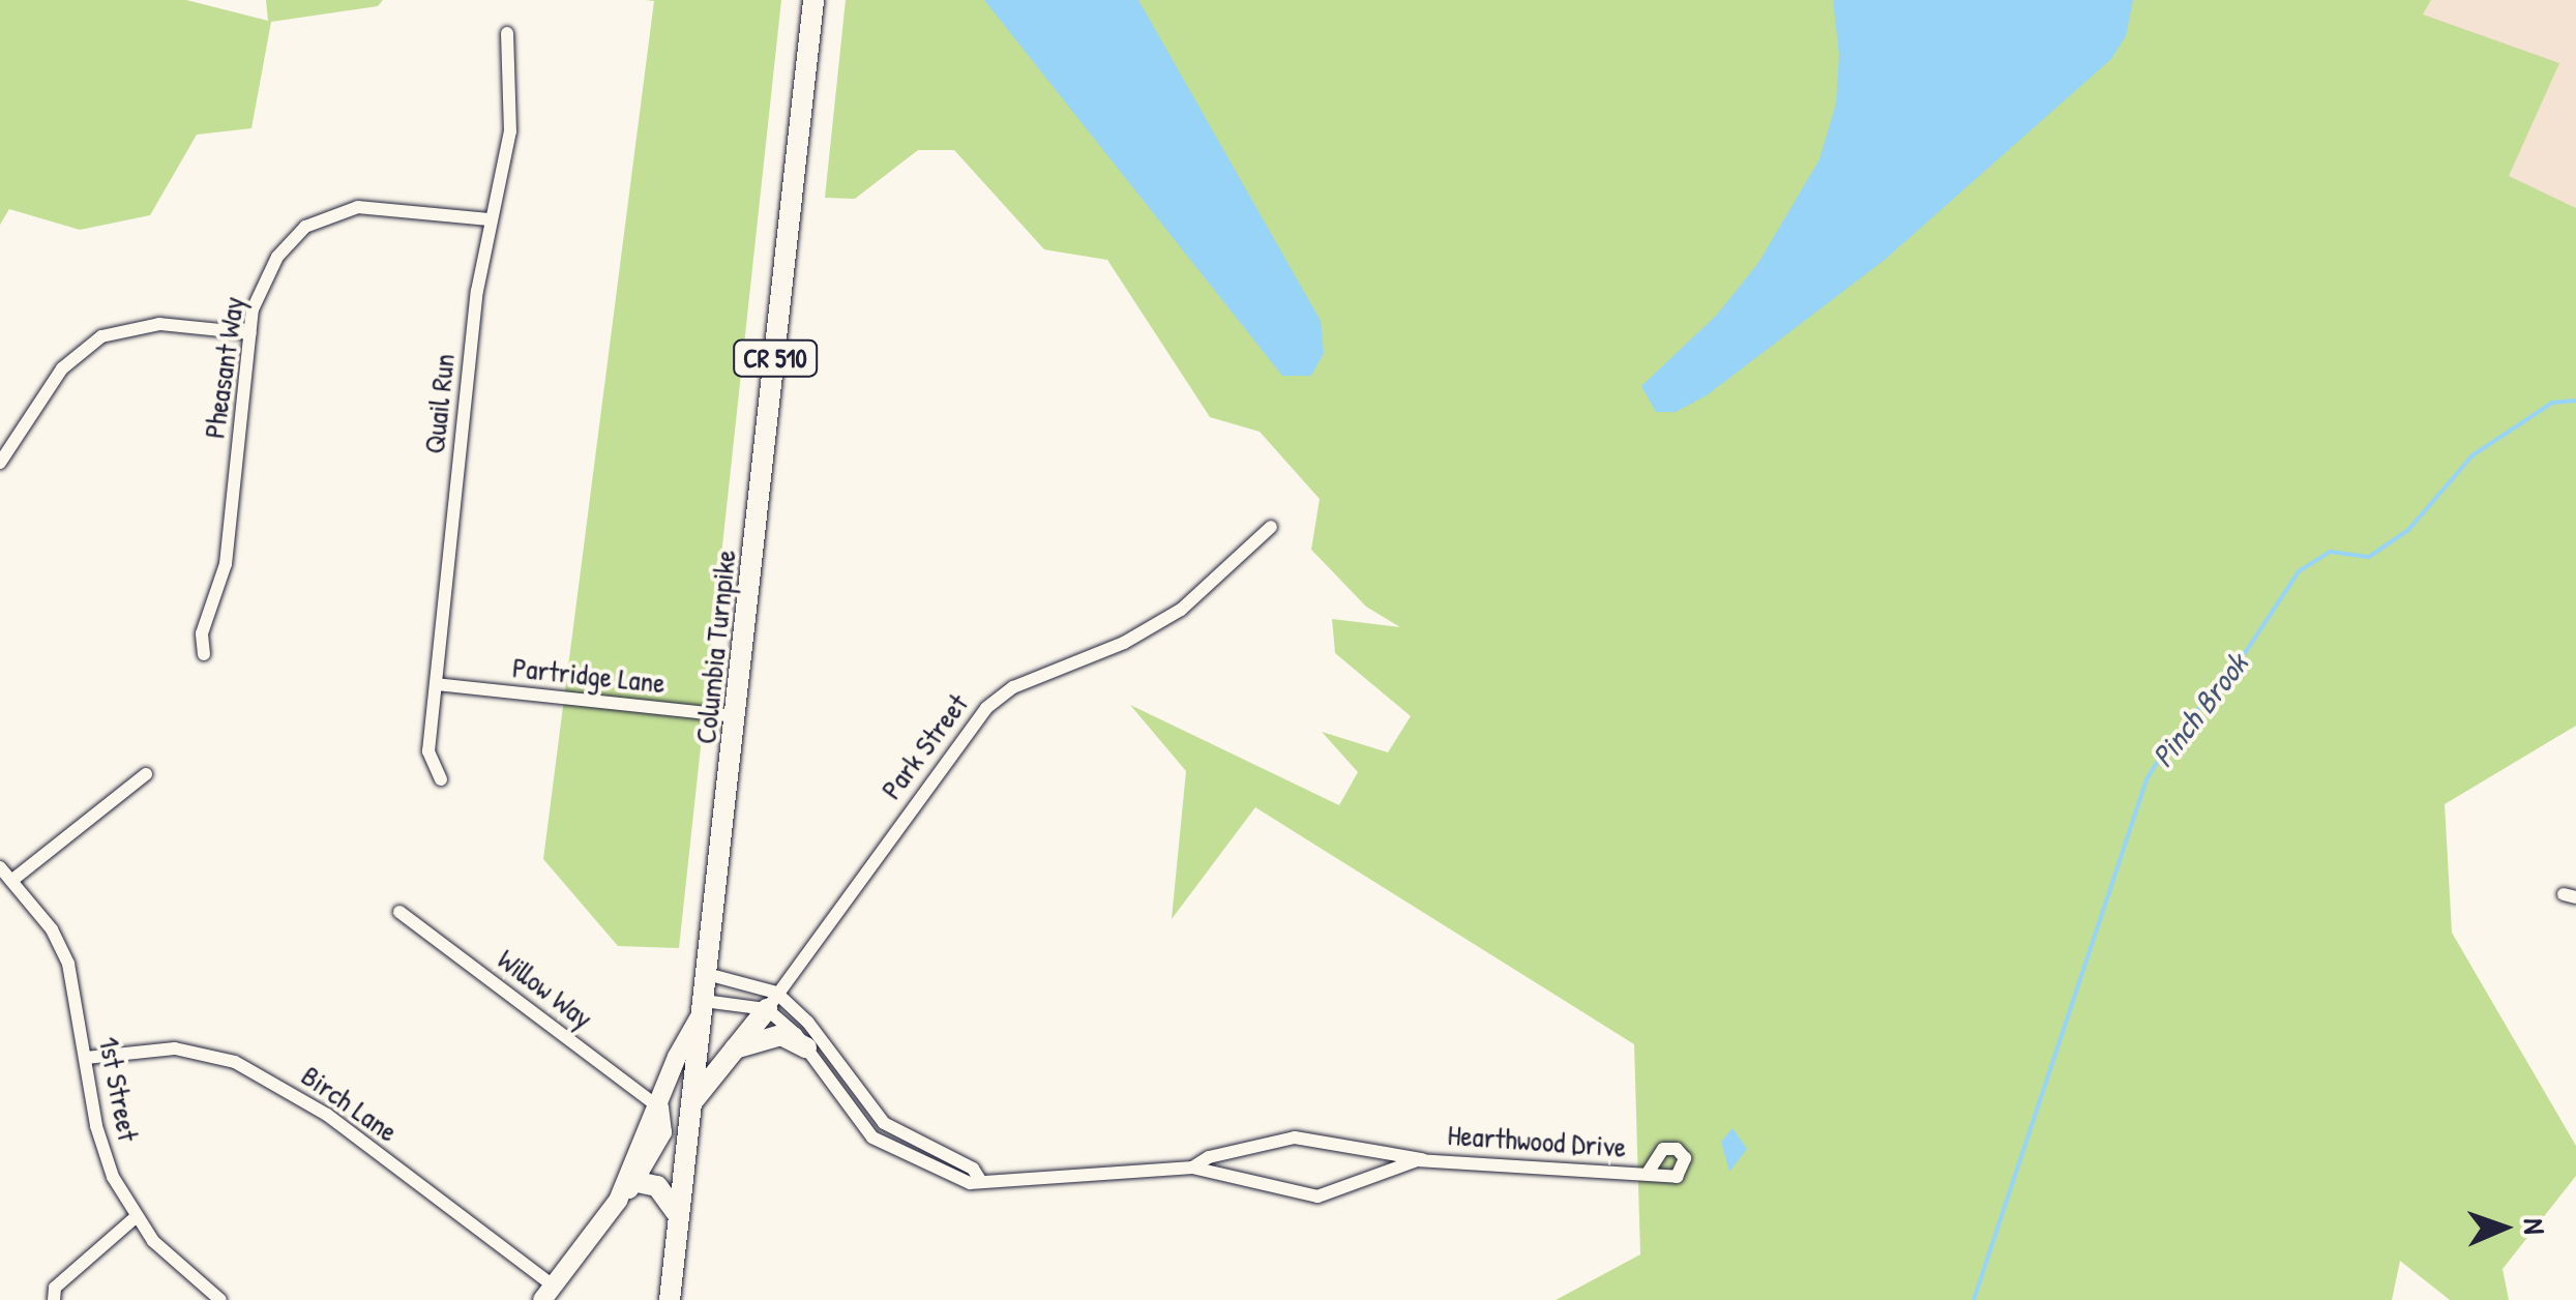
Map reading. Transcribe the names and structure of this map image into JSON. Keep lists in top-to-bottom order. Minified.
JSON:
{"streets":{"main road":["CR 510","Columbia Turnpike"],"street":["Pheasant Way","Quail Run","Partridge Lane","Park Street","Willow Way","1st Street","Birch Lane","Hearthwood Drive"]},"crossings":[["Pheasant Way","Quail Run"],["Quail Run","Partridge Lane"],["Columbia Turnpike","Partridge Lane"],["Park Street","Hearthwood Drive"],["1st Street","Birch Lane"]],"water":["Pinch Brook"],"north":"right"}
